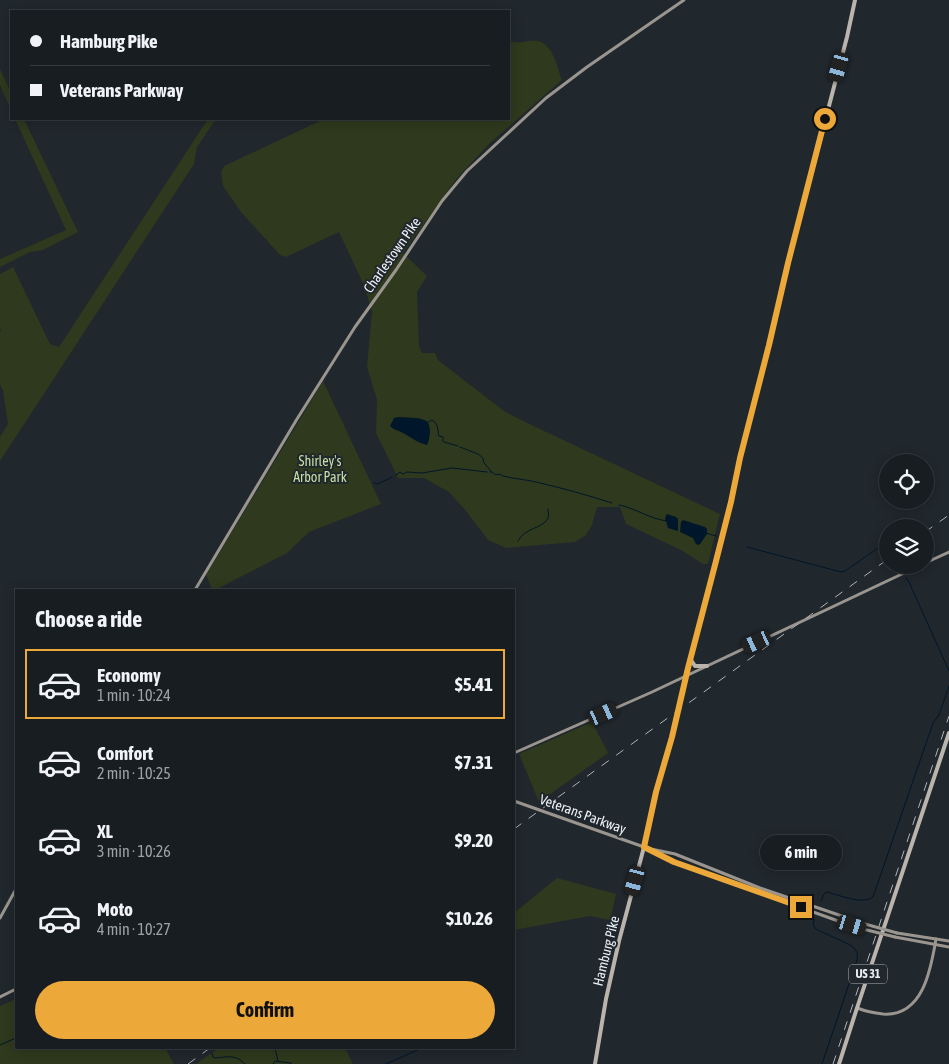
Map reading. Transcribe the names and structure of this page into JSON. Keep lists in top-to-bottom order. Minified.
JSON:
{"streets":{"main road":["Charlestown Pike","Veterans Parkway","Hamburg Pike","US 31"]},"crossings":[["Veterans Parkway","Hamburg Pike"]],"parks":["Shirley's Arbor Park"],"page":{"banner":["Hamburg Pike","Veterans Parkway"],"heading":"Choose a ride","list":[{"name":"Economy","note":"1 min · 10:24","value":"$5.41"},{"name":"Comfort","note":"2 min · 10:25","value":"$7.31"},{"name":"XL","note":"3 min · 10:26","value":"$9.20"},{"name":"Moto","note":"4 min · 10:27","value":"$10.26"}],"bubble":"6 min","buttons":"Confirm"}}
